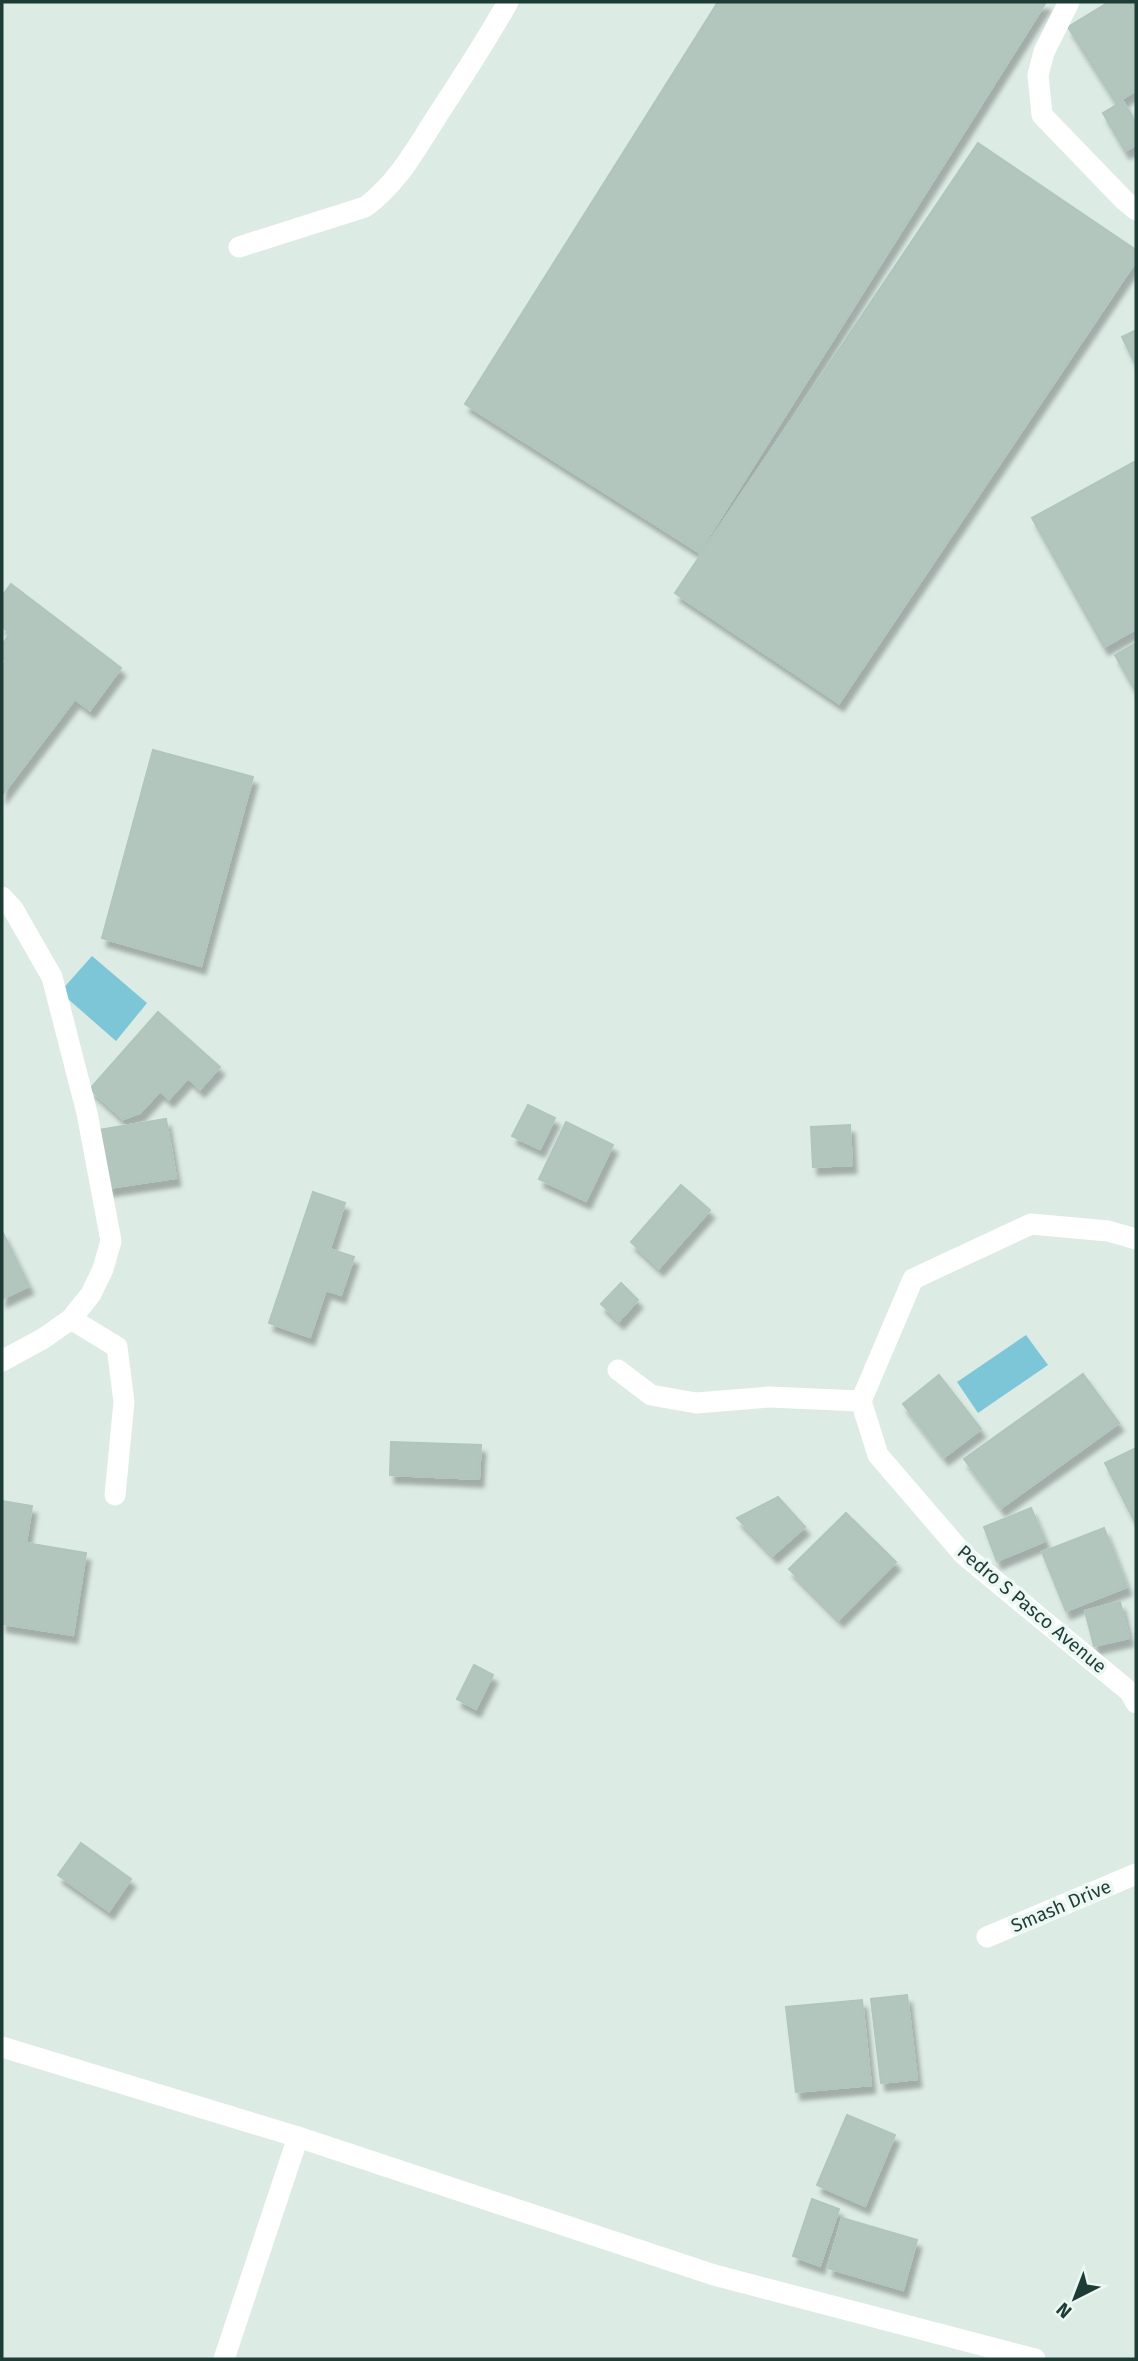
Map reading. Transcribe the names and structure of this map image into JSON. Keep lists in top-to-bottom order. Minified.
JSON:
{"streets":{"street":["Pedro S Pasco Avenue","Smash Drive"]},"north":"bottom left"}
